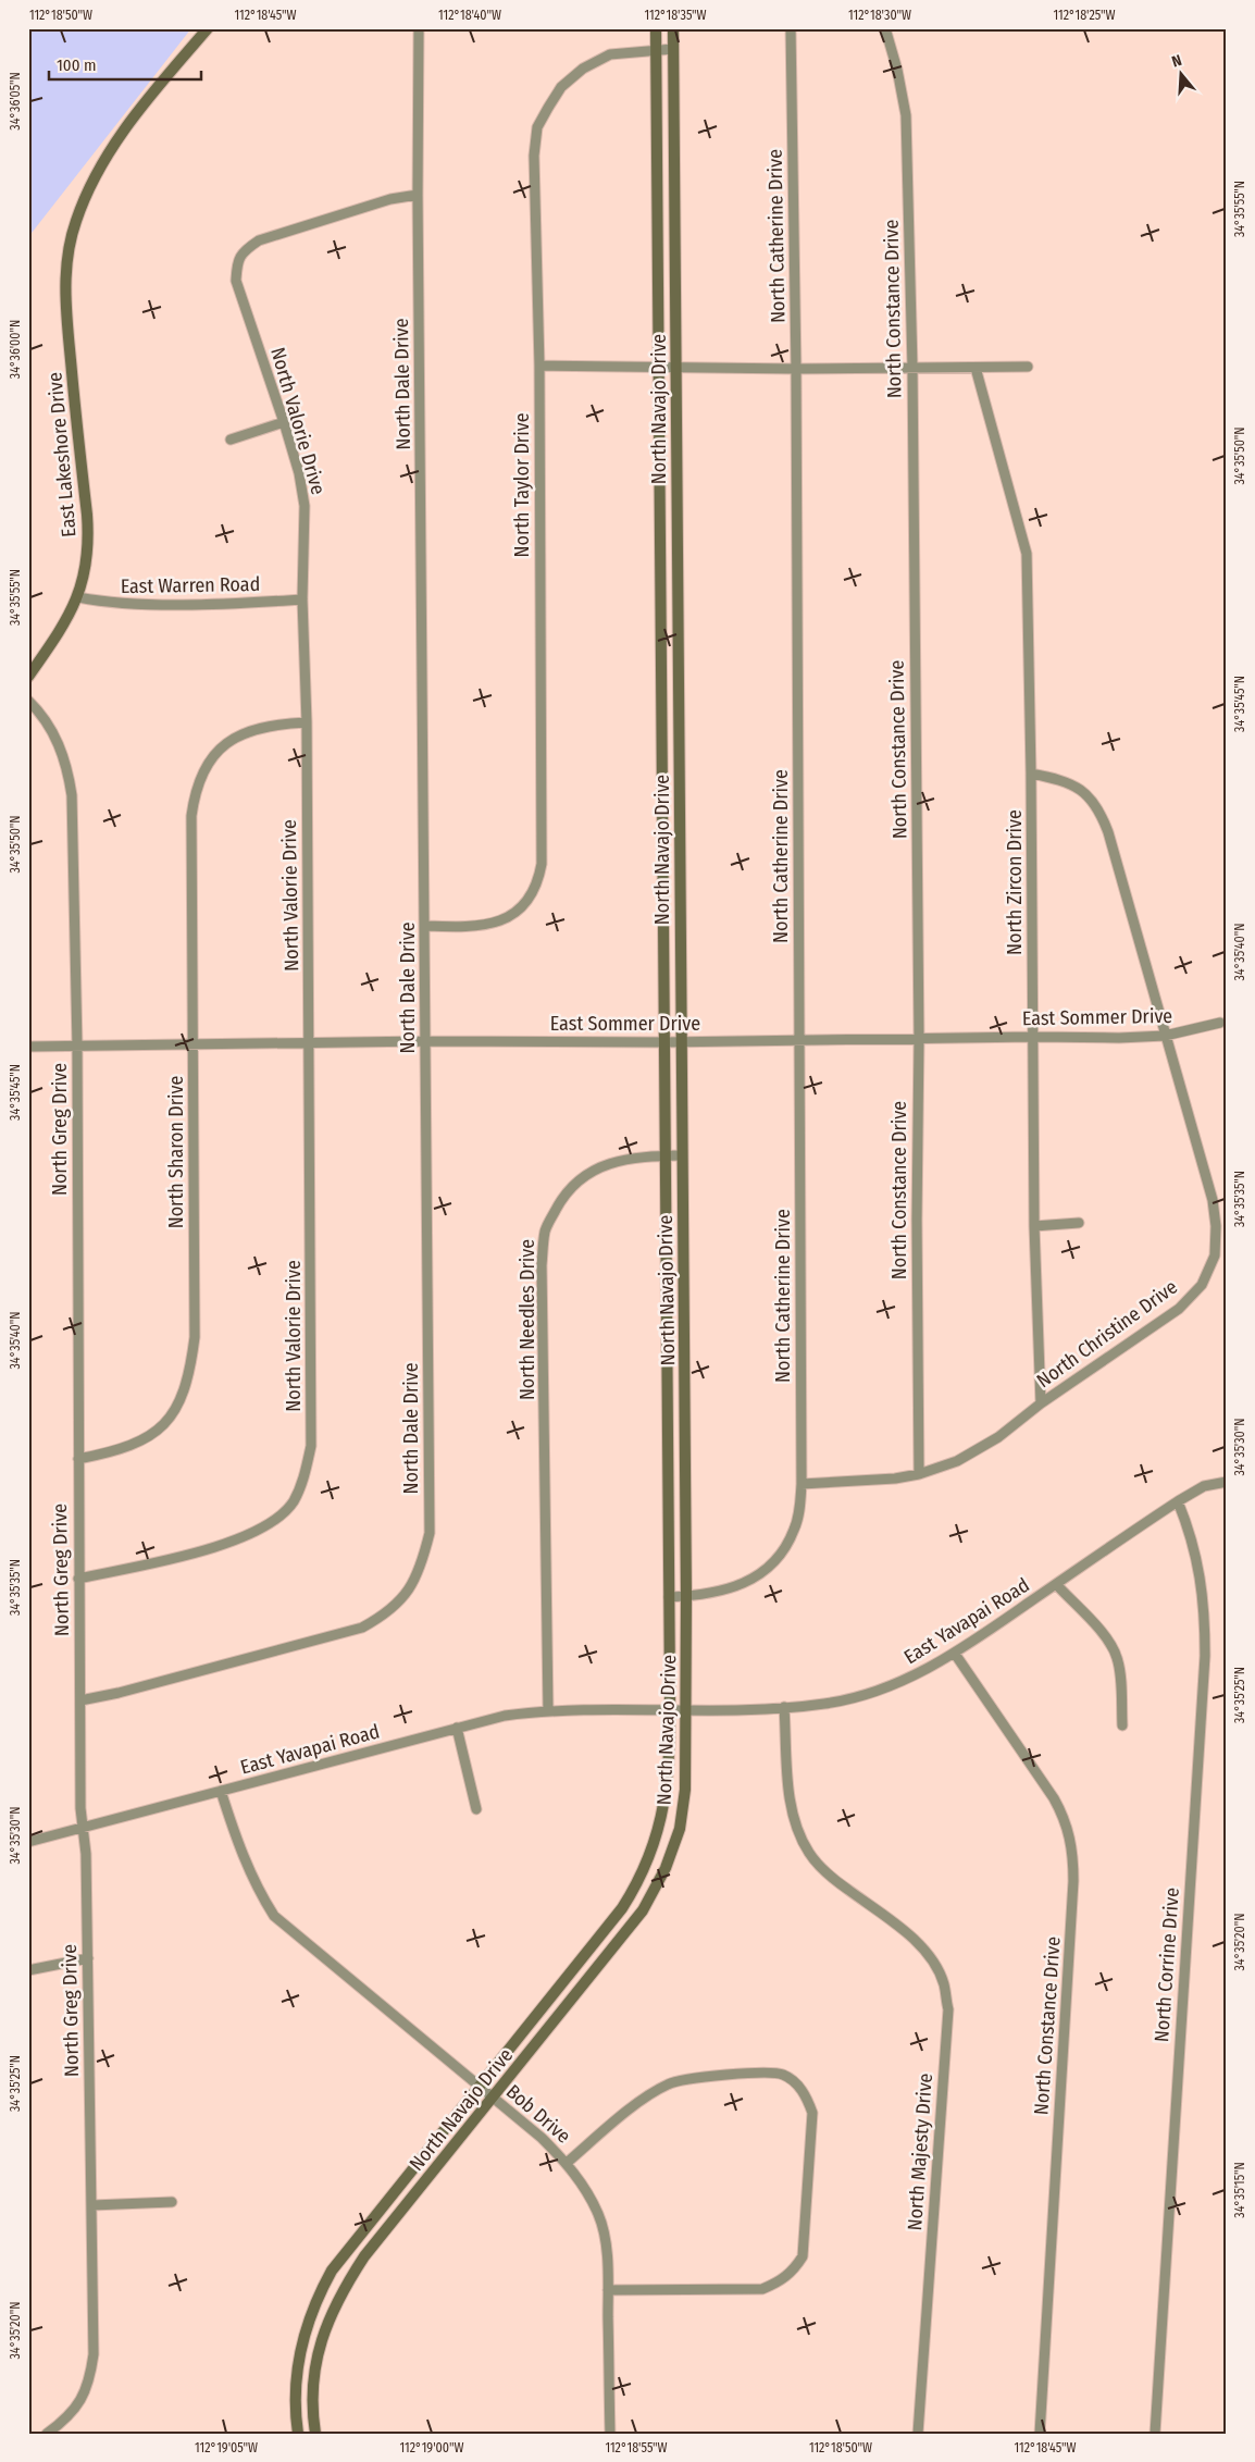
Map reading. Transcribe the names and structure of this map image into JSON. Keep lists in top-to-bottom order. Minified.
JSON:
{"streets":{"street":["North Catherine Drive","North Constance Drive","North Dale Drive","North Navajo Drive","North Valorie Drive","East Lakeshore Drive","North Taylor Drive","East Warren Road","North Zircon Drive","East Sommer Drive","North Greg Drive","North Sharon Drive","North Needles Drive","North Christine Drive","East Yavapai Road","North Corrine Drive","Bob Drive","North Majesty Drive"]},"crossings":[["North Catherine Drive","North Navajo Drive"],["North Catherine Drive","East Sommer Drive"],["North Catherine Drive","North Christine Drive"],["North Constance Drive","East Sommer Drive"],["North Constance Drive","North Christine Drive"],["North Constance Drive","East Yavapai Road"],["North Dale Drive","North Valorie Drive"],["North Dale Drive","North Taylor Drive"],["North Dale Drive","East Sommer Drive"],["North Dale Drive","North Greg Drive"],["North Navajo Drive","North Taylor Drive"],["North Navajo Drive","East Sommer Drive"],["North Navajo Drive","North Needles Drive"],["North Navajo Drive","East Yavapai Road"],["North Navajo Drive","Bob Drive"],["North Valorie Drive","East Warren Road"],["North Valorie Drive","East Sommer Drive"],["North Valorie Drive","North Greg Drive"],["North Valorie Drive","North Sharon Drive"],["East Lakeshore Drive","East Warren Road"],["North Zircon Drive","East Sommer Drive"],["North Zircon Drive","North Christine Drive"],["East Sommer Drive","North Greg Drive"],["East Sommer Drive","North Sharon Drive"],["East Sommer Drive","North Christine Drive"],["North Greg Drive","North Sharon Drive"],["North Greg Drive","East Yavapai Road"],["North Needles Drive","East Yavapai Road"],["East Yavapai Road","North Corrine Drive"],["East Yavapai Road","Bob Drive"],["East Yavapai Road","North Majesty Drive"]],"scale_bar":"100 m","north":"top","coordinates":["112°18'50\"W","112°18'45\"W","112°18'40\"W","112°18'35\"W","112°18'30\"W","112°18'25\"W","34°36'05\"N","34°35'55\"N","34°36'00\"N","34°35'50\"N","34°35'45\"N","34°35'40\"N","34°35'35\"N","34°35'30\"N","34°35'25\"N","34°35'20\"N","34°35'15\"N","112°19'05\"W","112°19'00\"W","112°18'55\"W"]}
